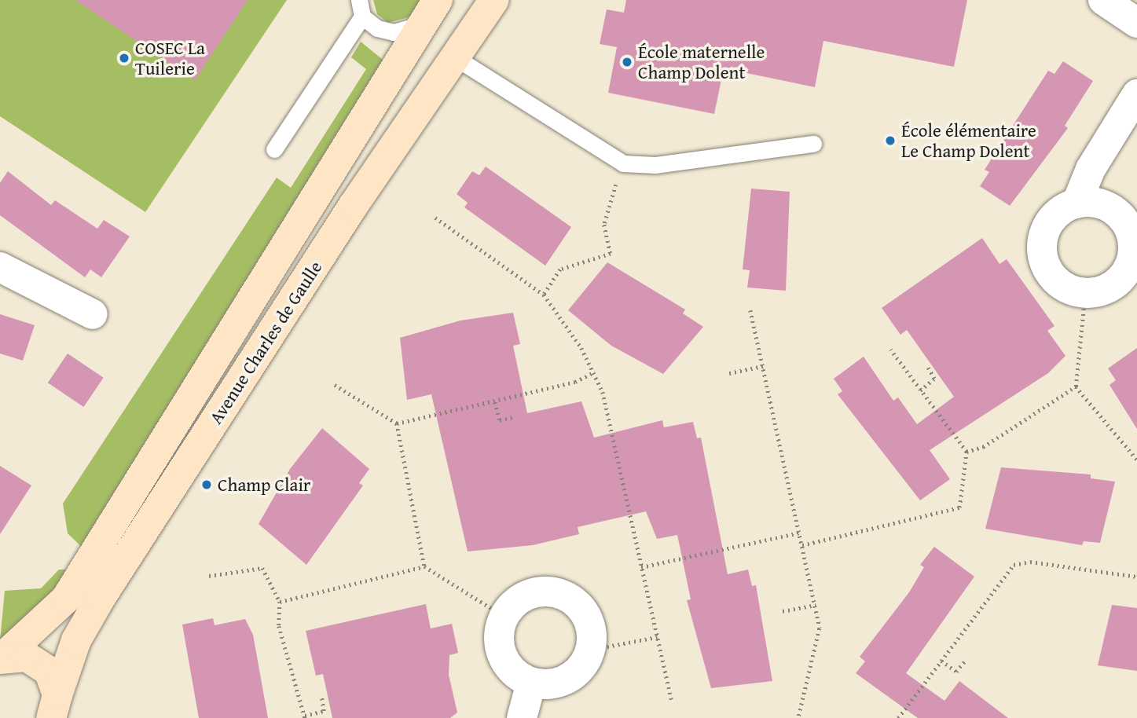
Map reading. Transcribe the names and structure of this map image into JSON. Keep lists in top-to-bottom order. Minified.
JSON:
{"streets":{"main road":["Avenue Charles de Gaulle"]},"places":["COSEC La Tuilerie","École maternelle Champ Dolent","École élémentaire Le Champ Dolent","Champ Clair"]}
